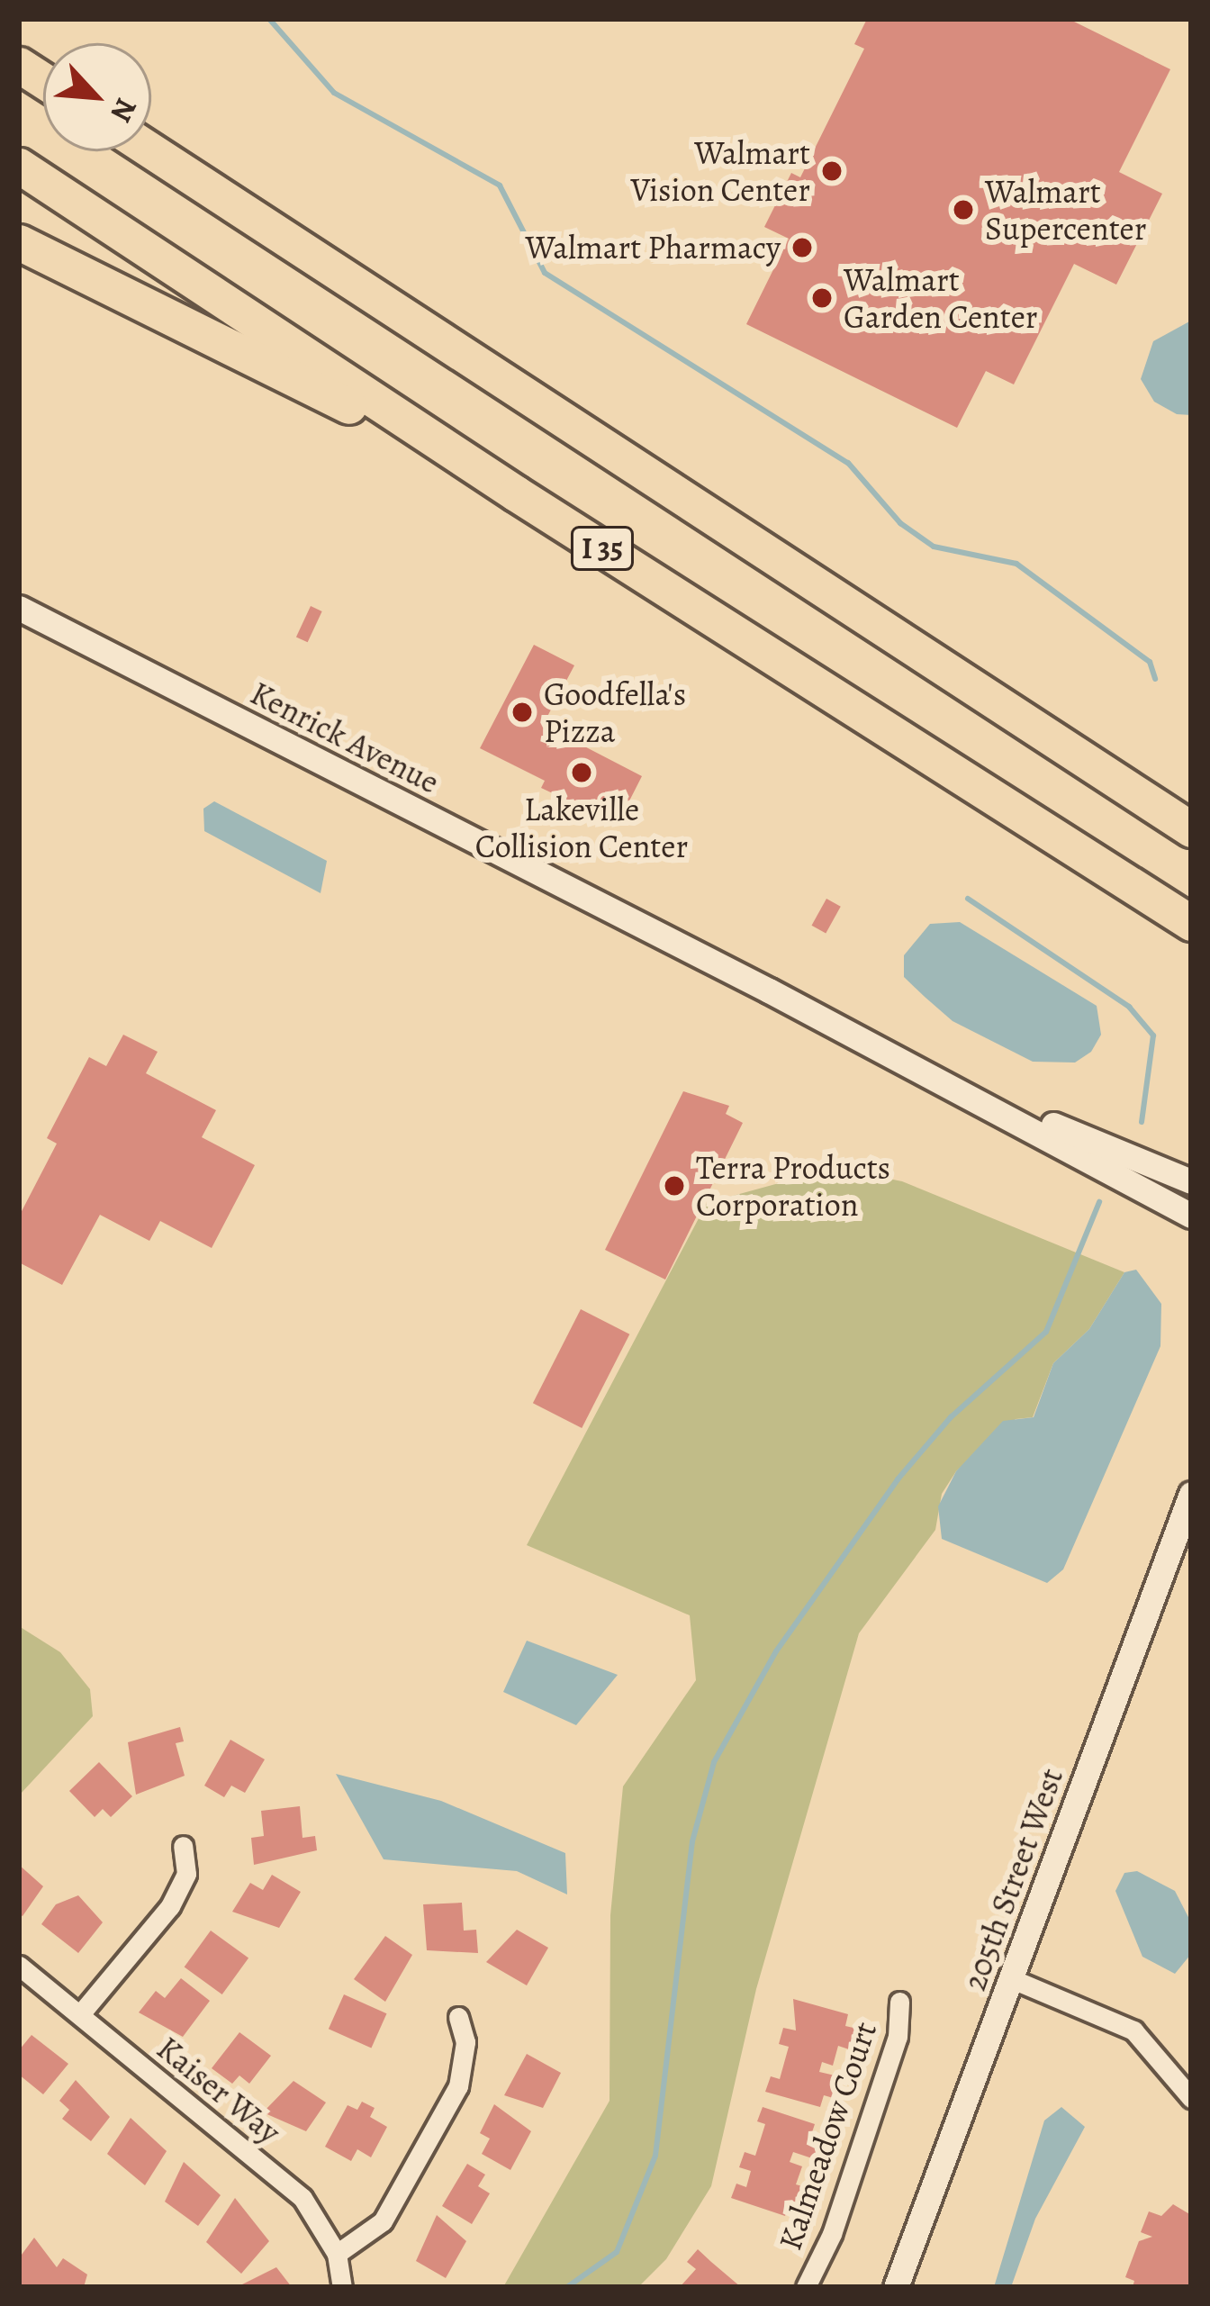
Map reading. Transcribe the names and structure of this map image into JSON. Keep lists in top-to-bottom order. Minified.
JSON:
{"streets":{"highway":["I 35"],"street":["Kenrick Avenue","205th Street West","Kaiser Way","Kalmeadow Court"]},"places":["Walmart Vision Center","Walmart Supercenter","Walmart Pharmacy","Walmart Garden Center","Goodfella's Pizza","Lakeville Collision Center","Terra Products Corporation"],"north":"bottom right"}
